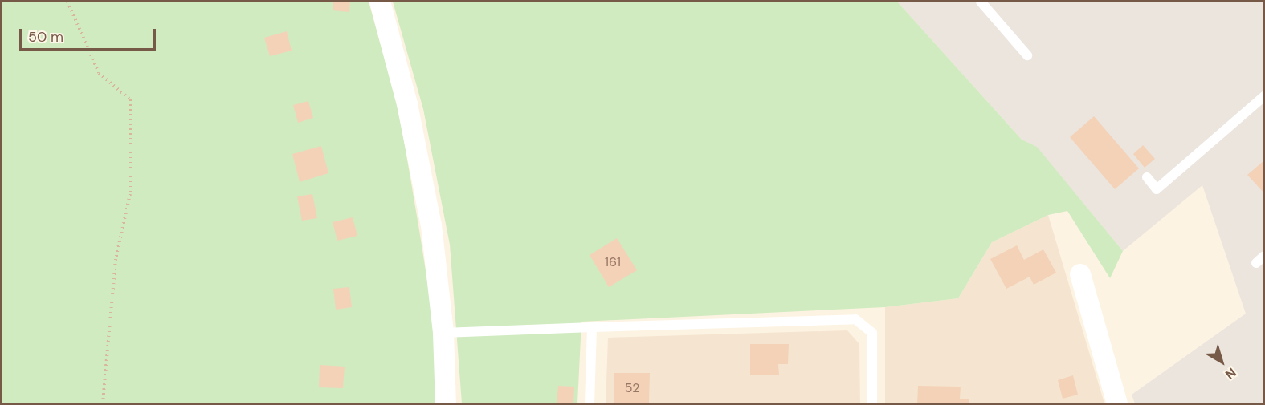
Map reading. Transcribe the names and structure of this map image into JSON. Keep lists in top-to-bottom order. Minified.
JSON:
{"house_numbers":["161","52"],"scale_bar":"50 m","north":"bottom right"}
